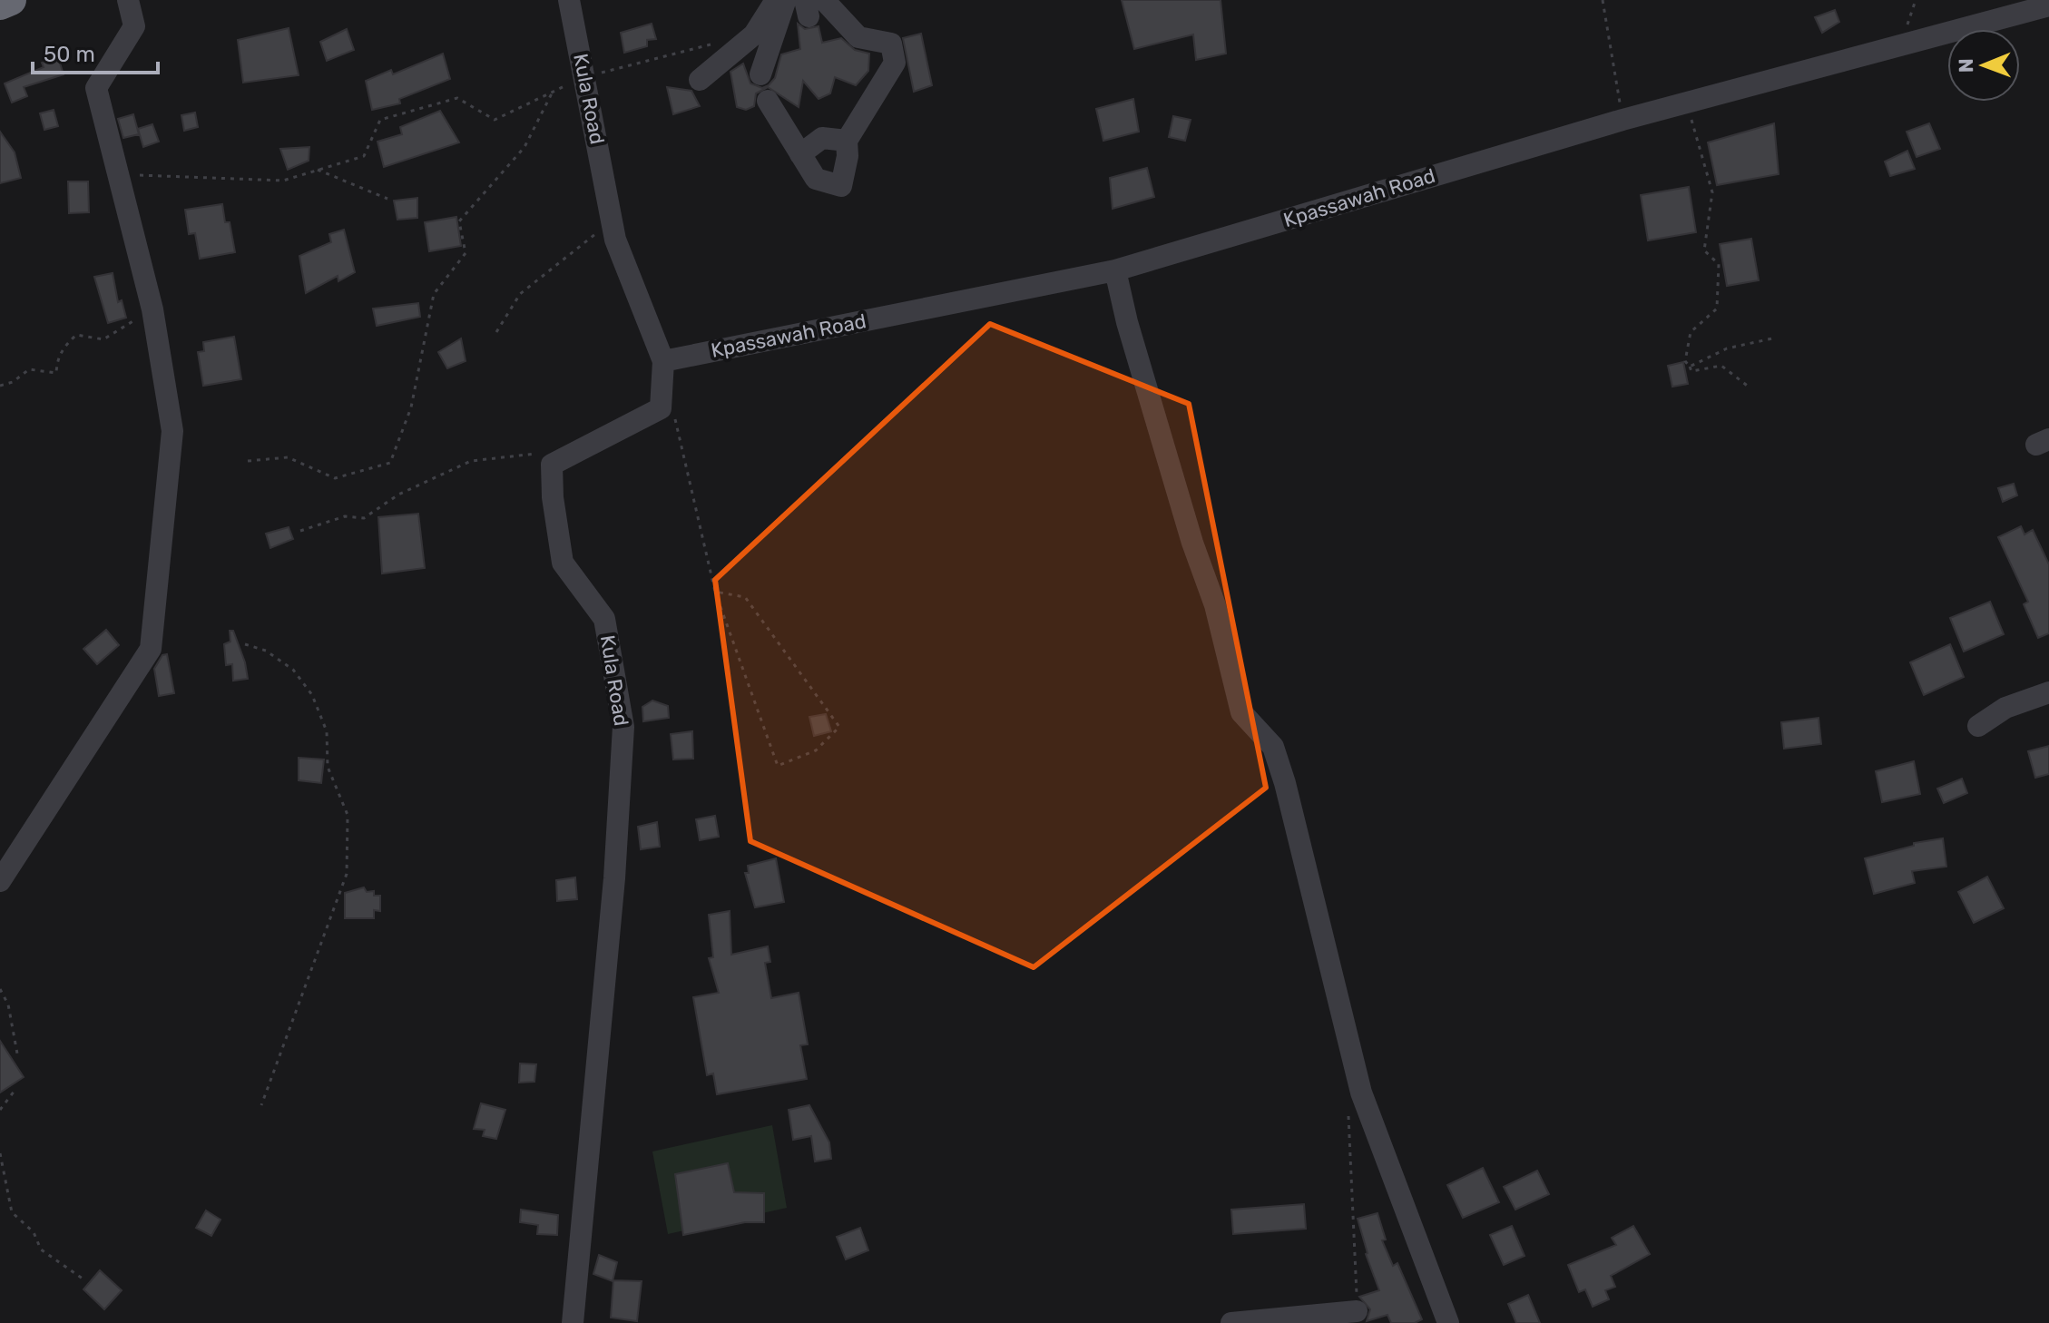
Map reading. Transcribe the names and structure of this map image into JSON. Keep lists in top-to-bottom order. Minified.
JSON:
{"streets":{"street":["Kula Road","Kpassawah Road"]},"crossings":[["Kula Road","Kpassawah Road"]],"scale_bar":"50 m","north":"left"}
